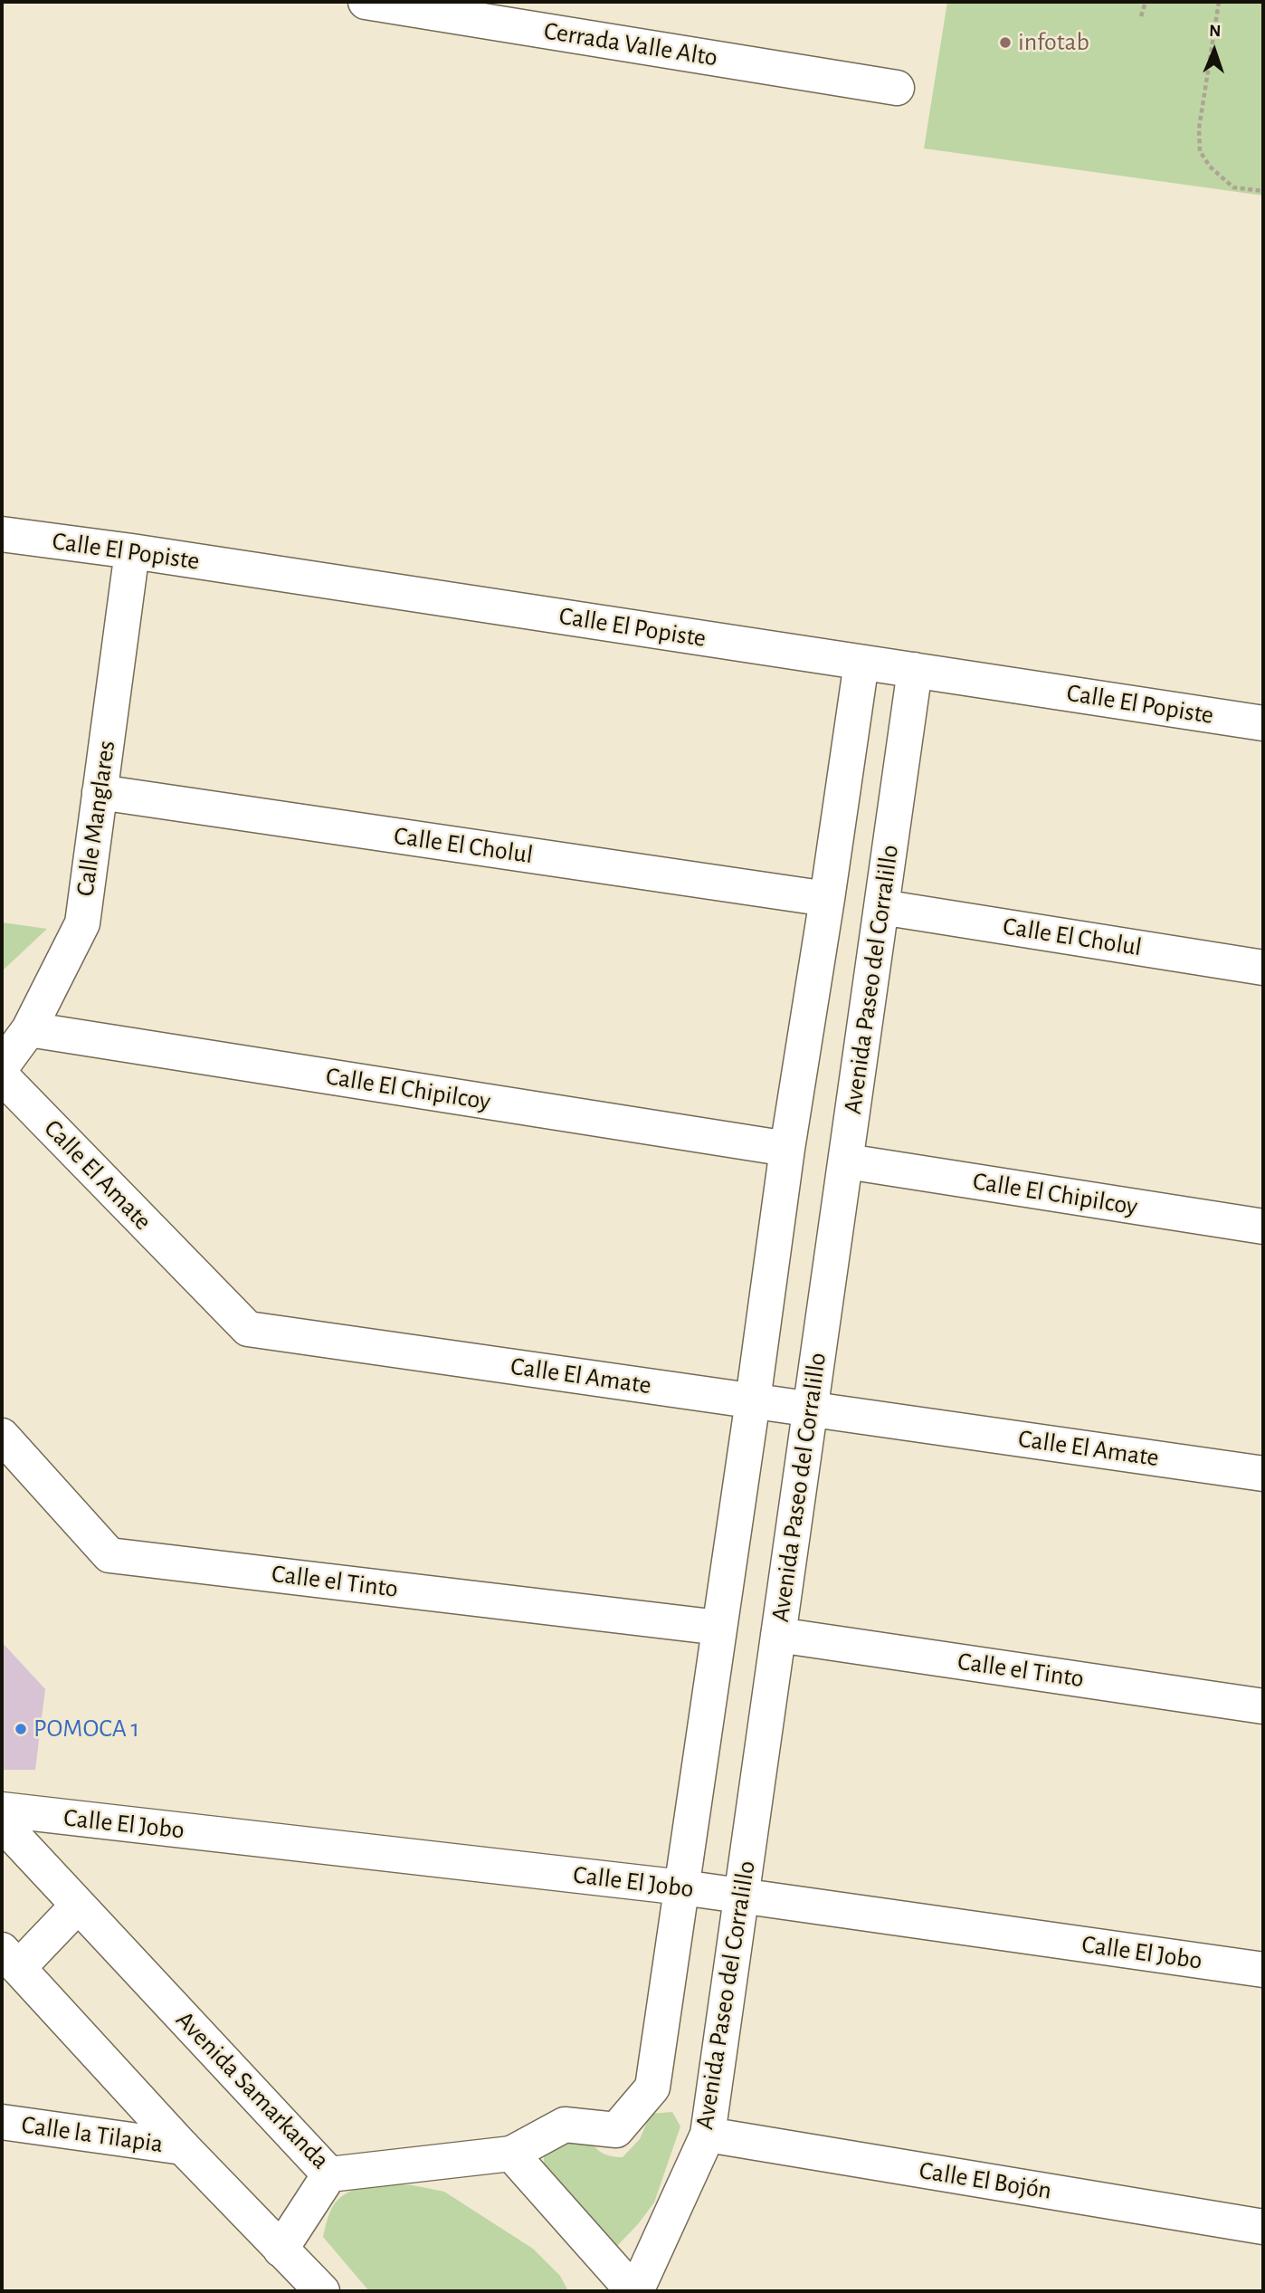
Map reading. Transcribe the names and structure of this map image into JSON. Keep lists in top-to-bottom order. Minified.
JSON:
{"streets":{"street":["Cerrada Valle Alto","Calle El Popiste","Calle Manglares","Calle El Cholul","Avenida Paseo del Corralillo","Calle El Chipilcoy","Calle El Amate","Calle el Tinto","Calle El Jobo","Avenida Samarkanda","Calle la Tilapia","Calle El Bojón"]},"crossings":[["Calle El Popiste","Calle Manglares"],["Calle El Popiste","Avenida Paseo del Corralillo"],["Calle Manglares","Calle El Cholul"],["Calle Manglares","Calle El Chipilcoy"],["Calle El Cholul","Avenida Paseo del Corralillo"],["Avenida Paseo del Corralillo","Calle El Chipilcoy"],["Avenida Paseo del Corralillo","Calle El Amate"],["Avenida Paseo del Corralillo","Calle el Tinto"],["Avenida Paseo del Corralillo","Calle El Jobo"],["Avenida Paseo del Corralillo","Calle El Bojón"]],"places":["infotab","POMOCA 1"],"north":"top"}
